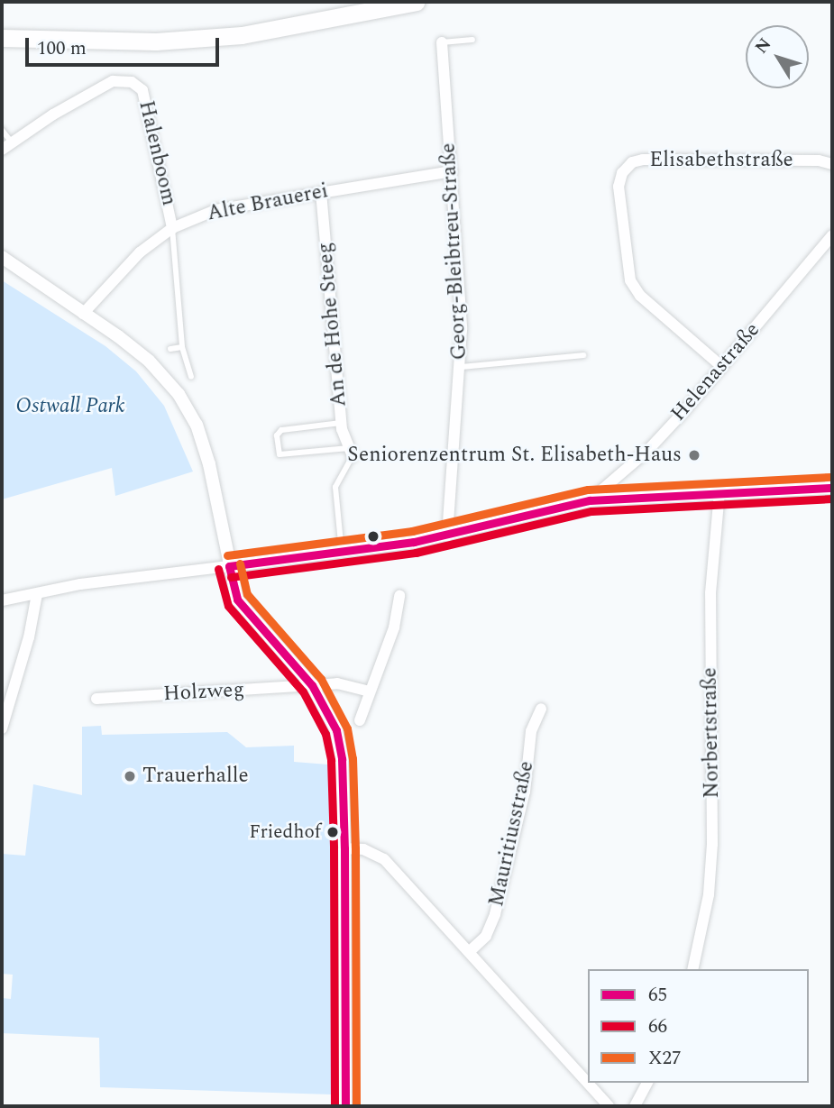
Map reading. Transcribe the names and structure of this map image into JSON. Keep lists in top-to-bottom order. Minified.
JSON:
{"streets":{"street":["Halenboom","Elisabethstraße","Alte Brauerei","Georg-Bleibtreu-Straße","An de Hohe Steeg","Helenastraße","Holzweg","Norbertstraße","Mauritiusstraße"]},"crossings":[["Halenboom","Alte Brauerei"],["Elisabethstraße","Helenastraße"],["Alte Brauerei","Georg-Bleibtreu-Straße"],["Alte Brauerei","An de Hohe Steeg"]],"parks":["Ostwall Park"],"places":["Seniorenzentrum St. Elisabeth-Haus","Trauerhalle","Friedhof"],"lines":["transit line X27","transit line 65","transit line 66"],"legend":["65","66","X27"],"scale_bar":"100 m","north":"top left"}
